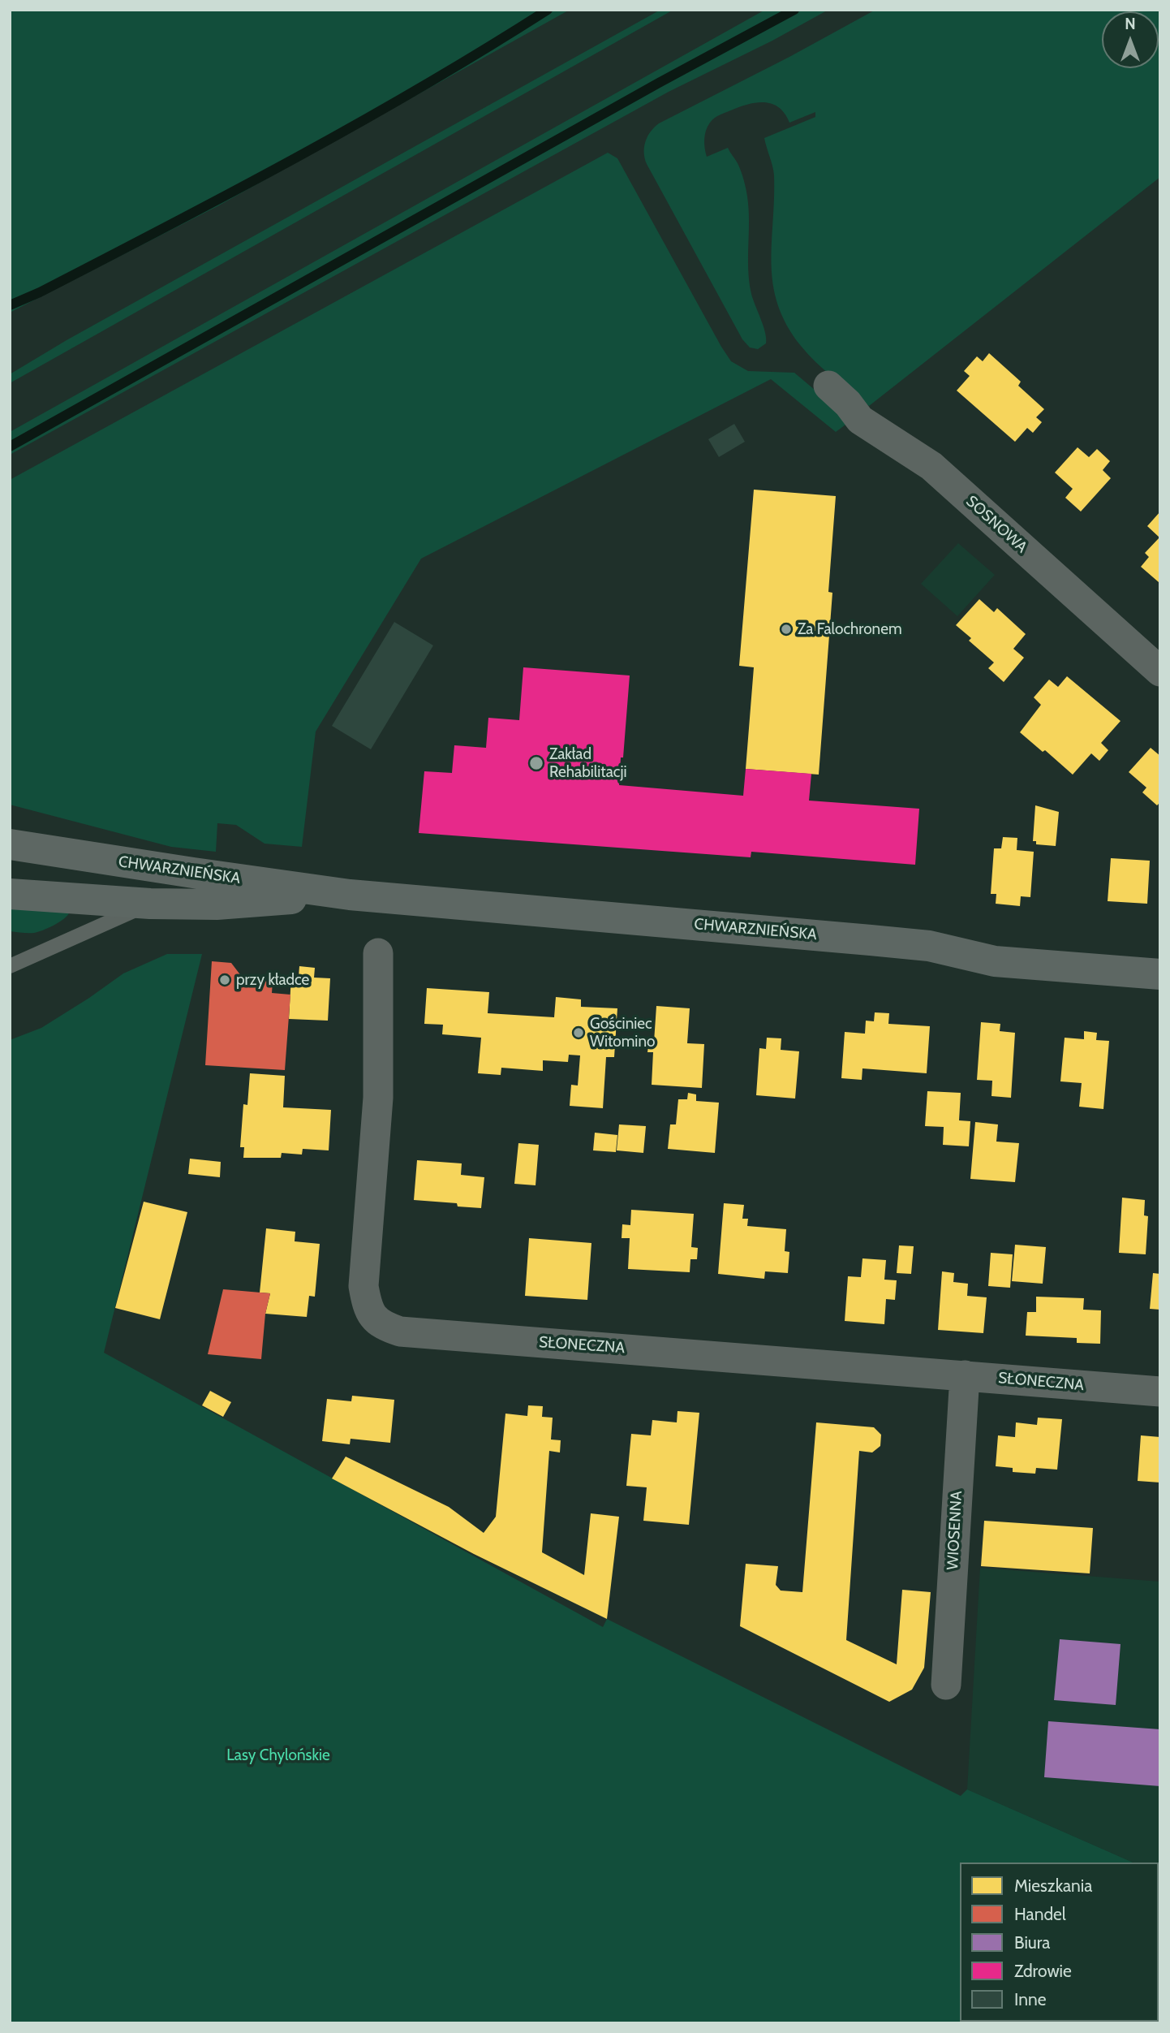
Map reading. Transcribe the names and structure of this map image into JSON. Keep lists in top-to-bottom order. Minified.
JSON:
{"streets":{"main road":["CHWARZNIEŃSKA"],"street":["SOSNOWA","SŁONECZNA","WIOSENNA"]},"crossings":[["SŁONECZNA","WIOSENNA"]],"parks":["Lasy Chylońskie"],"places":["Za Falochronem","Zakład Rehabilitacji","przy kładce","Gościniec Witomino"],"legend":["Mieszkania","Handel","Biura","Zdrowie","Inne"],"north":"top"}
